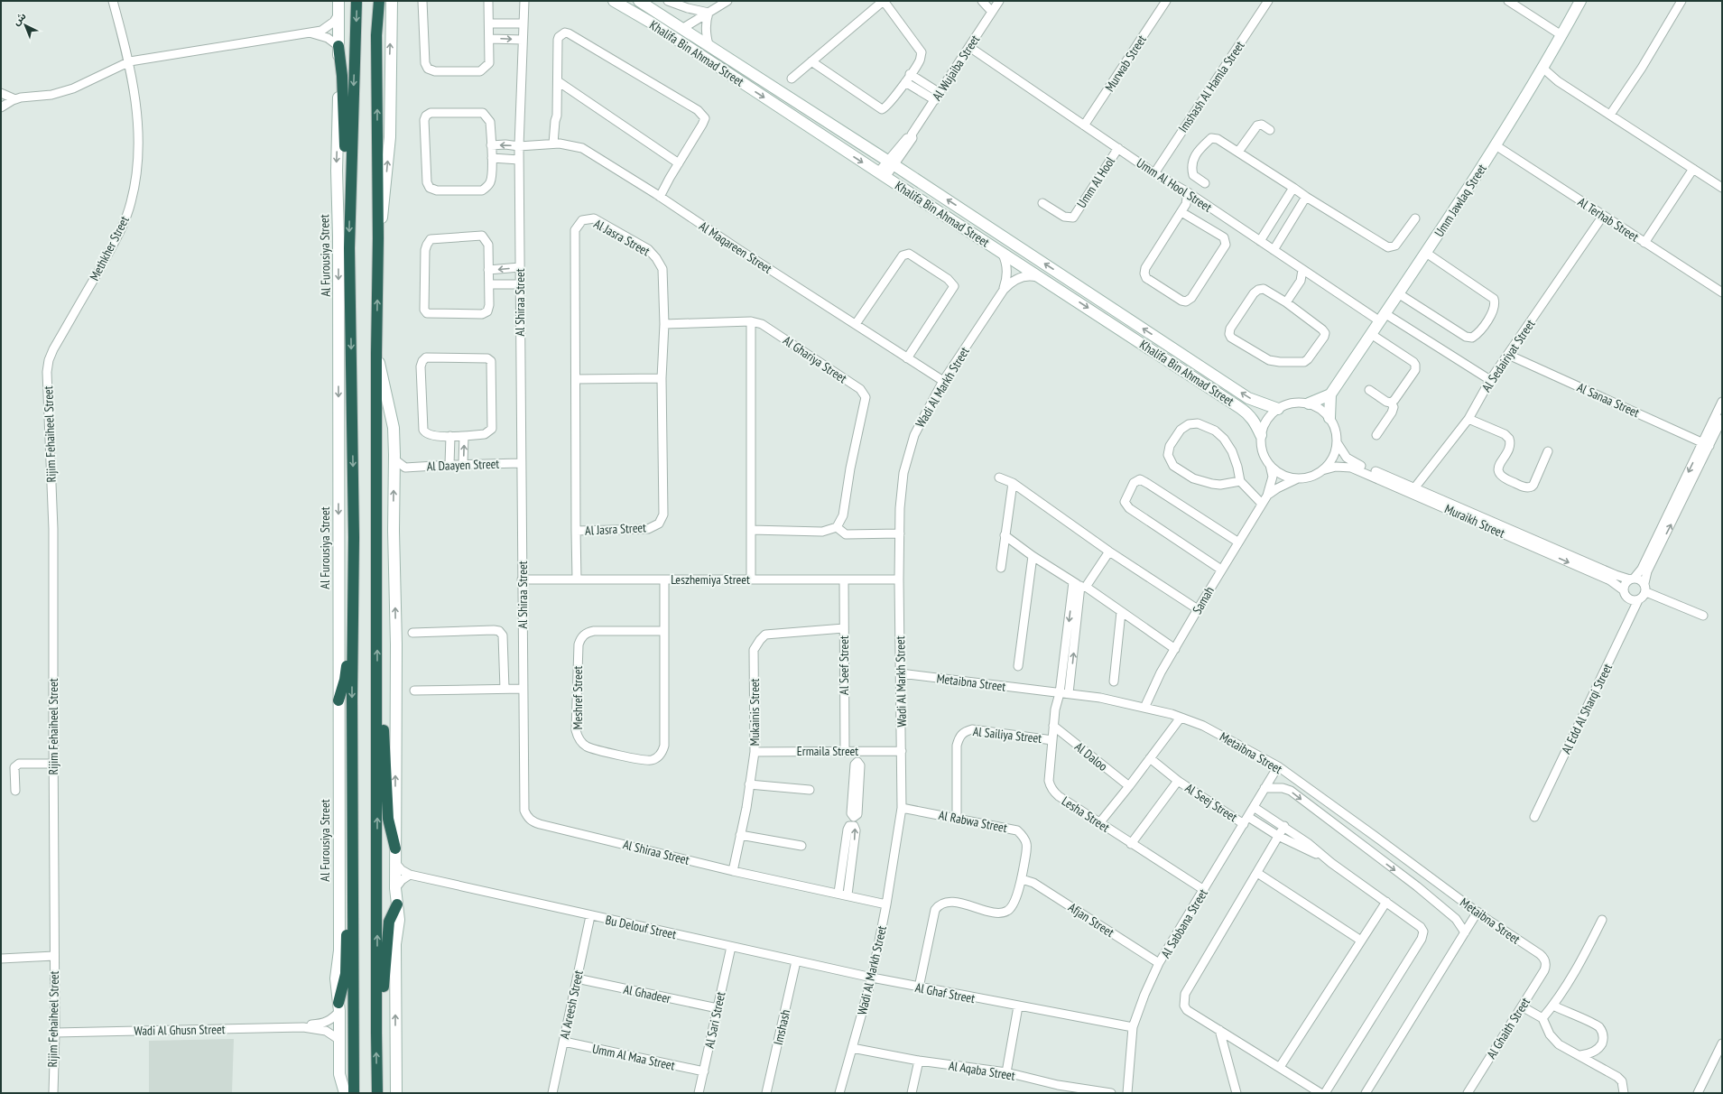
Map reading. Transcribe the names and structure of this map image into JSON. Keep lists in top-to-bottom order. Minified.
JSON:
{"streets":{"highway":["Al Furousiya Street"],"main road":["Khalifa Bin Ahmad Street","Umm Jawlaq Street"],"street":["Murwab Street","Al Wujaiba Street","Imshash Al Hamla Street","Umm Al Hool","Umm Al Hool Street","Al Terhab Street","Al Jasra Street","Al Maqareen Street","Methkher Street","Al Shiraa Street","Al Sedairiyat Street","Al Ghariya Street","Wadi Al Markh Street","Al Sanaa Street","Rijim Fehaiheel Street","Al Daayen Street","Muraikh Street","Leszhemiya Street","Samah","Al Seef Street","Metaibna Street","Meshref Street","Al Edd Al Sharqi Street","Mukainis Street","Al Sailiya Street","Ermaila Street","Al Daloo","Al Seej Street","Lesha Street","Al Rabwa Street","Afjan Street","Al Sabbana Street","Bu Delouf Street","Al Ghaf Street","Al Ghadeer","Al Areesh Street","Al Sari Street","Imshash","Al Ghaith Street","Wadi Al Ghusn Street","Umm Al Maa Street","Al Aqaba Street"]},"crossings":[["Khalifa Bin Ahmad Street","Al Wujaiba Street"],["Khalifa Bin Ahmad Street","Wadi Al Markh Street"],["Khalifa Bin Ahmad Street","Muraikh Street"],["Khalifa Bin Ahmad Street","Samah"],["Murwab Street","Umm Al Hool Street"],["Al Wujaiba Street","Umm Al Hool Street"],["Imshash Al Hamla Street","Umm Al Hool Street"],["Umm Al Hool","Umm Al Hool Street"],["Umm Al Hool Street","Umm Jawlaq Street"],["Umm Al Hool Street","Al Sedairiyat Street"],["Umm Jawlaq Street","Al Terhab Street"],["Al Terhab Street","Al Sedairiyat Street"],["Al Jasra Street","Leszhemiya Street"],["Al Maqareen Street","Al Shiraa Street"],["Al Maqareen Street","Wadi Al Markh Street"],["Methkher Street","Rijim Fehaiheel Street"],["Al Furousiya Street","Wadi Al Ghusn Street"],["Al Shiraa Street","Wadi Al Markh Street"],["Al Shiraa Street","Al Daayen Street"],["Al Shiraa Street","Leszhemiya Street"],["Al Shiraa Street","Mukainis Street"],["Al Sedairiyat Street","Al Sanaa Street"],["Al Sedairiyat Street","Muraikh Street"],["Wadi Al Markh Street","Leszhemiya Street"],["Wadi Al Markh Street","Metaibna Street"],["Wadi Al Markh Street","Ermaila Street"],["Wadi Al Markh Street","Al Rabwa Street"],["Wadi Al Markh Street","Bu Delouf Street"],["Wadi Al Markh Street","Al Ghaf Street"],["Wadi Al Markh Street","Al Aqaba Street"],["Rijim Fehaiheel Street","Wadi Al Ghusn Street"],["Muraikh Street","Samah"],["Muraikh Street","Al Edd Al Sharqi Street"],["Leszhemiya Street","Al Seef Street"],["Leszhemiya Street","Meshref Street"],["Samah","Metaibna Street"],["Al Seef Street","Mukainis Street"],["Al Seef Street","Ermaila Street"],["Metaibna Street","Lesha Street"],["Metaibna Street","Al Sabbana Street"],["Metaibna Street","Al Ghaith Street"],["Mukainis Street","Ermaila Street"],["Al Sailiya Street","Lesha Street"],["Al Sailiya Street","Al Rabwa Street"],["Al Daloo","Lesha Street"],["Al Seej Street","Lesha Street"],["Al Seej Street","Al Sabbana Street"],["Lesha Street","Al Sabbana Street"],["Al Rabwa Street","Afjan Street"],["Al Rabwa Street","Al Ghaf Street"],["Afjan Street","Al Sabbana Street"],["Al Sabbana Street","Al Ghaf Street"],["Bu Delouf Street","Al Ghaf Street"],["Bu Delouf Street","Al Areesh Street"],["Bu Delouf Street","Al Sari Street"],["Bu Delouf Street","Imshash"],["Al Ghadeer","Al Areesh Street"],["Al Ghadeer","Al Sari Street"],["Al Areesh Street","Umm Al Maa Street"],["Al Sari Street","Umm Al Maa Street"]],"north":"top left"}
